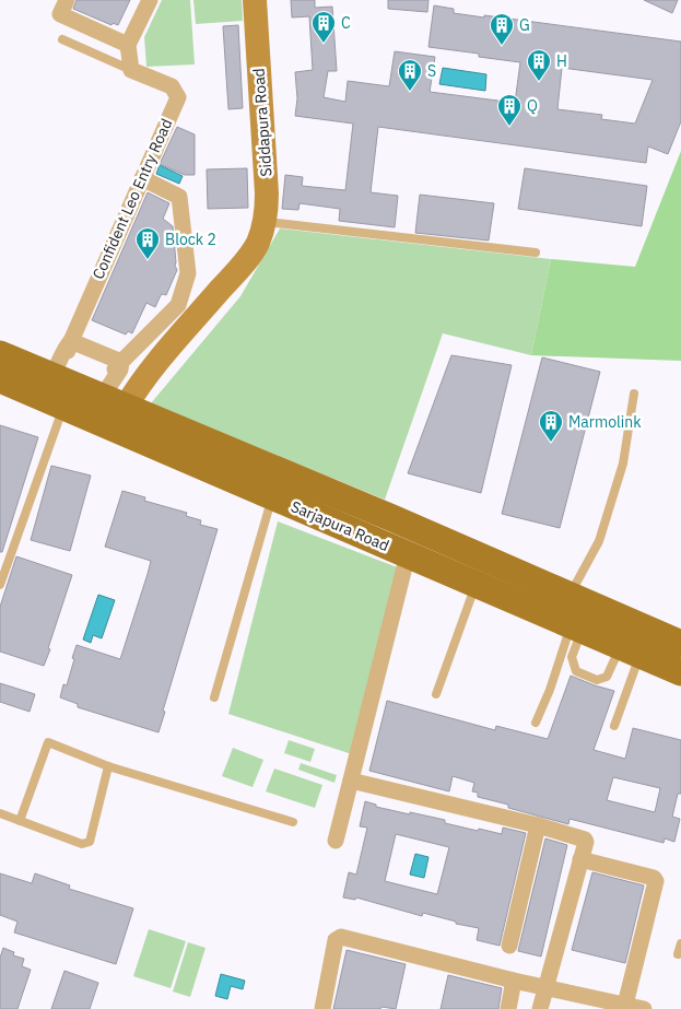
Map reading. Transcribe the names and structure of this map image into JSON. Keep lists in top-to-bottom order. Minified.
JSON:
{"streets":{"main road":["Sarjapura Road"],"street":["Siddapura Road","Confident Leo Entry Road"]},"crossings":[["Confident Leo Entry Road","Sarjapura Road"]],"places":{"building":["C","G","H","S","Q","Block 2","Marmolink"]}}
